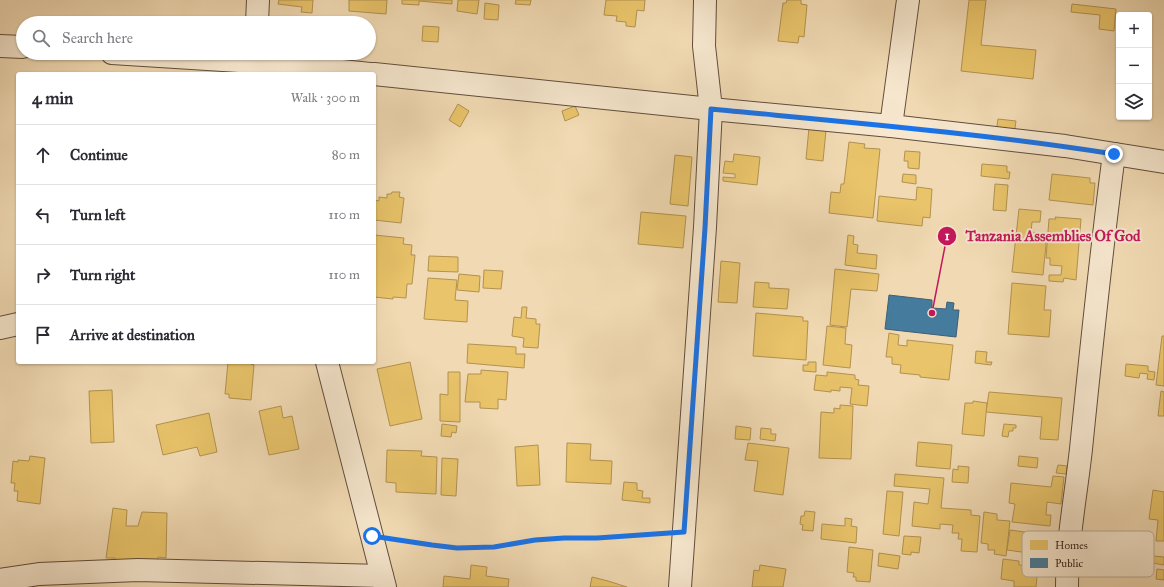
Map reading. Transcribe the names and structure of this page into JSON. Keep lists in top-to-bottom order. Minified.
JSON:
{"places":["Tanzania Assemblies Of God"],"legend":["Homes","Public"],"page":{"map_buttons":["+","−"],"search":"Search here","heading":["4 min","Walk · 300 m"],"list":[["Continue","80 m"],["Turn left","110 m"],["Turn right","110 m"],"Arrive at destination"]}}
